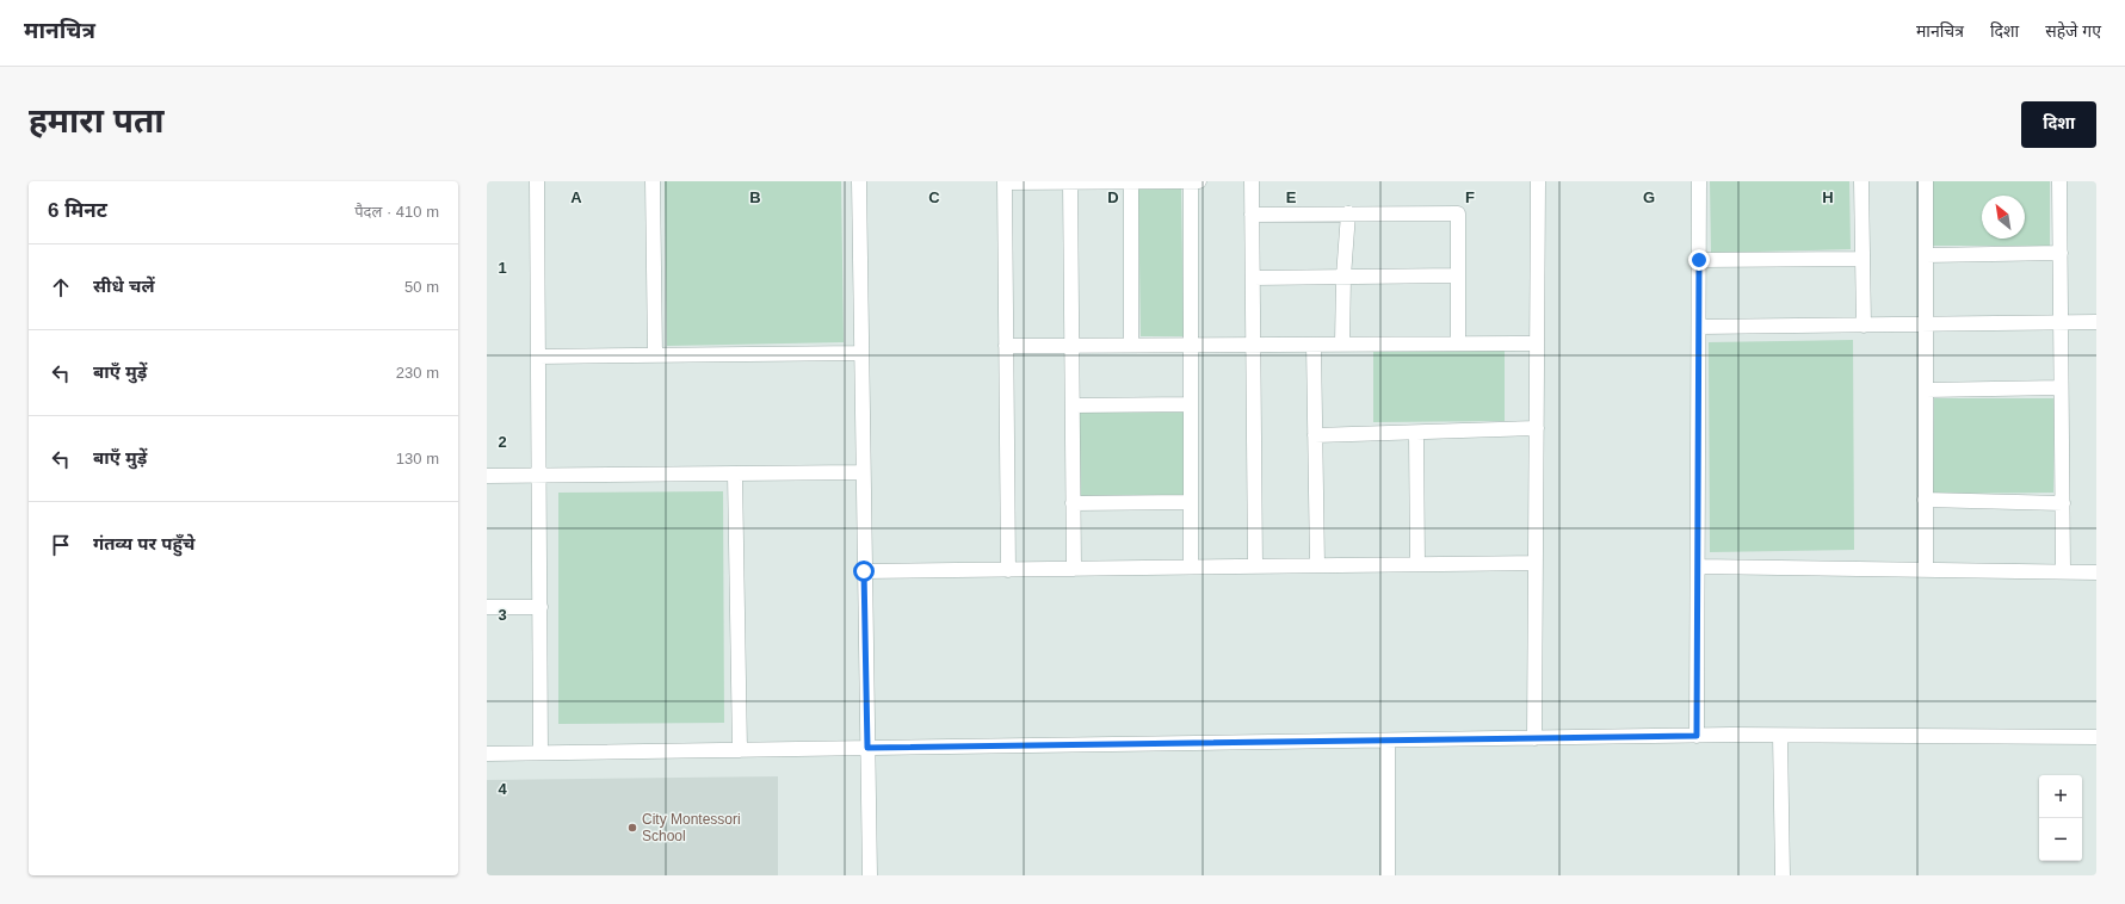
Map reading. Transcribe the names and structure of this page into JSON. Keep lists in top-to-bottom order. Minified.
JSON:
{"places":["City Montessori School"],"north":"top left","page":{"header":"मानचित्र","nav":["मानचित्र","दिशा","सहेजे गए"],"buttons":"दिशा","title":"हमारा पता","heading":["6 मिनट","पैदल · 410 m"],"list":[["सीधे चलें","50 m"],["बाएँ मुड़ें","230 m"],["बाएँ मुड़ें","130 m"],"गंतव्य पर पहुँचे"],"map_buttons":["+","−"]},"grid":{"columns":["A","B","C","D","E","F","G","H"],"rows":["1","2","3","4"]}}
